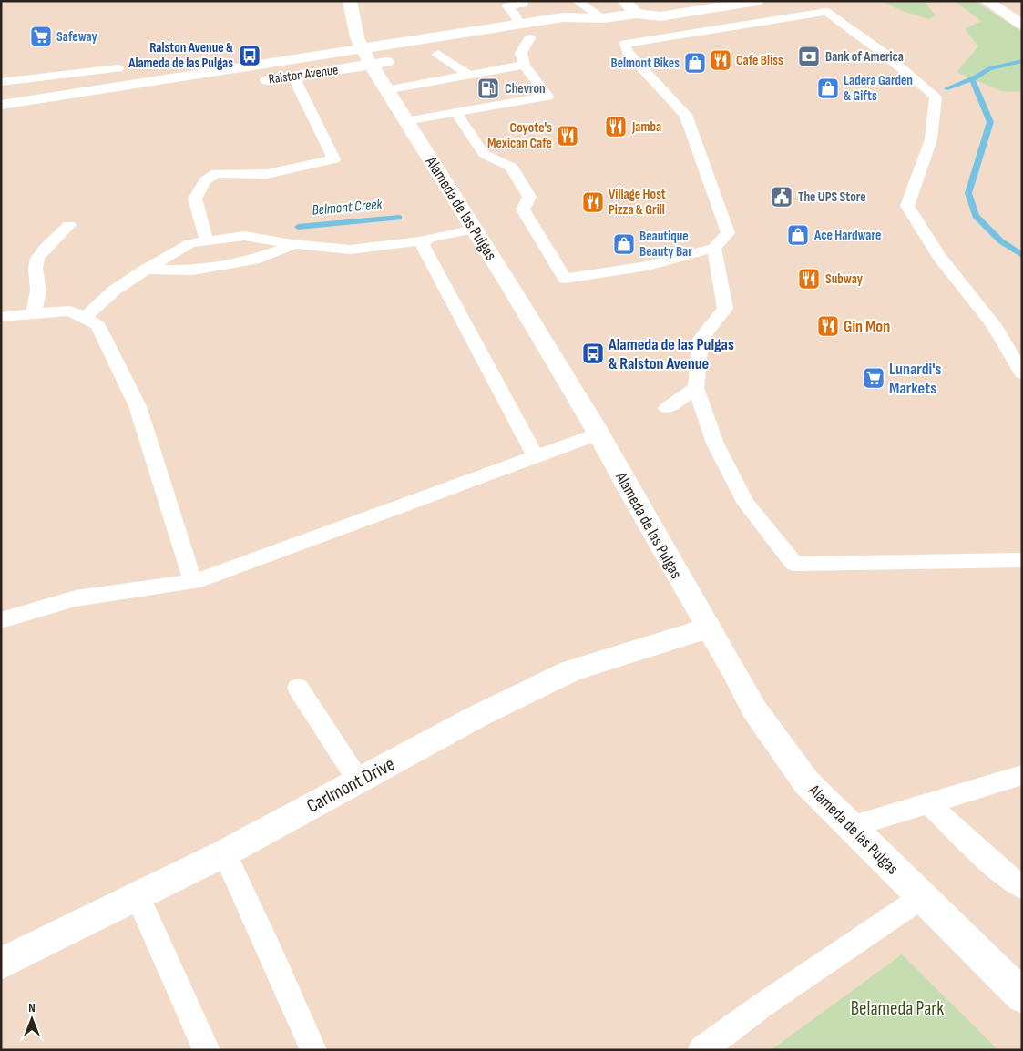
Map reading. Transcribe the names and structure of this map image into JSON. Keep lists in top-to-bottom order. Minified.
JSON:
{"streets":{"main road":["Ralston Avenue","Alameda de las Pulgas","Carlmont Drive"]},"crossings":[["Ralston Avenue","Alameda de las Pulgas"],["Alameda de las Pulgas","Carlmont Drive"]],"water":["Belmont Creek"],"parks":["Belameda Park"],"places":{"supermarket":["Safeway","Lunardi's Markets"],"bus stop":["Ralston Avenue & Alameda de las Pulgas","Alameda de las Pulgas & Ralston Avenue"],"bank":["Bank of America"],"restaurant":["Cafe Bliss","Jamba","Coyote's Mexican Cafe","Village Host Pizza & Grill","Subway","Gin Mon"],"shop":["Belmont Bikes","Ladera Garden & Gifts","Ace Hardware","Beautique Beauty Bar"],"fuel station":["Chevron"],"public building":["The UPS Store"]},"north":"top"}
